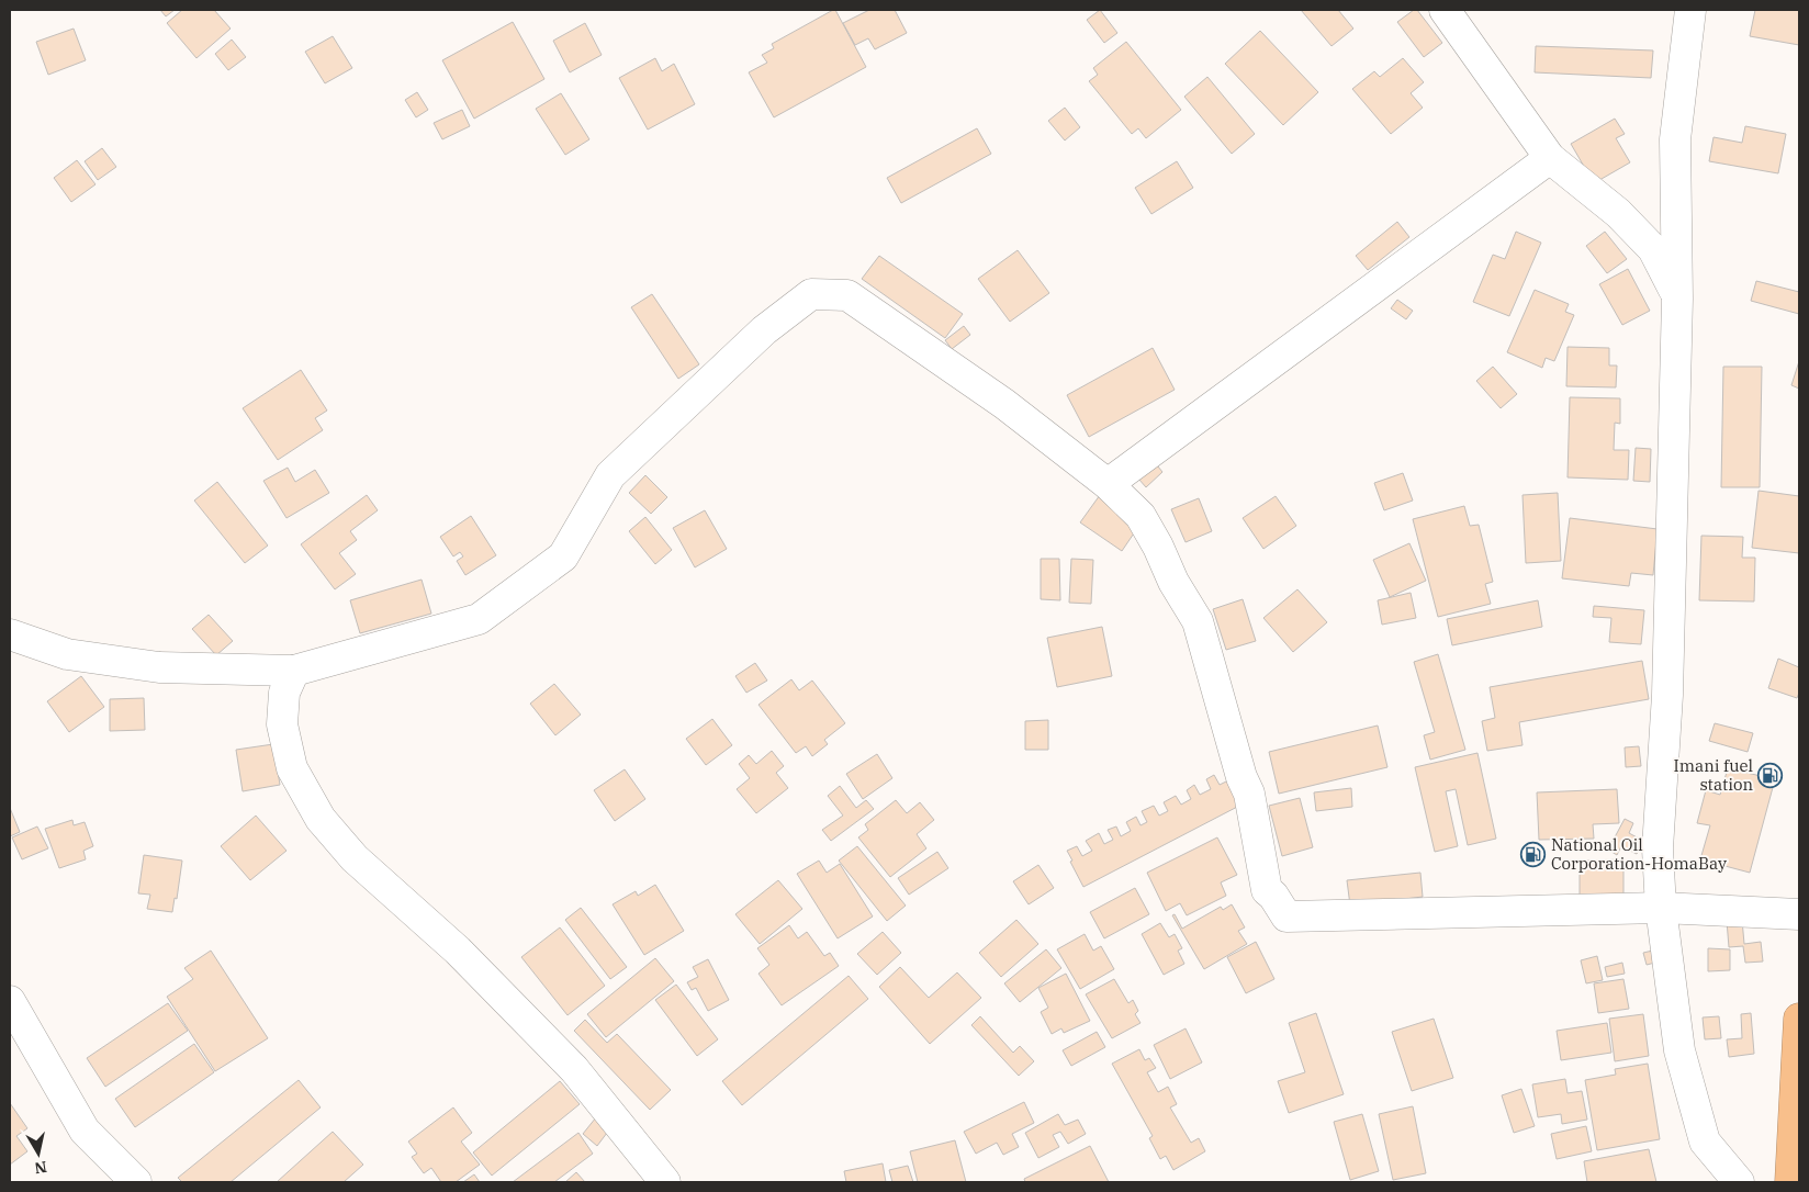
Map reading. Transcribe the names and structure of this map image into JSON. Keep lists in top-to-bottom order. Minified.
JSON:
{"places":{"fuel station":["Imani fuel station","National Oil Corporation-HomaBay"]},"north":"bottom"}
